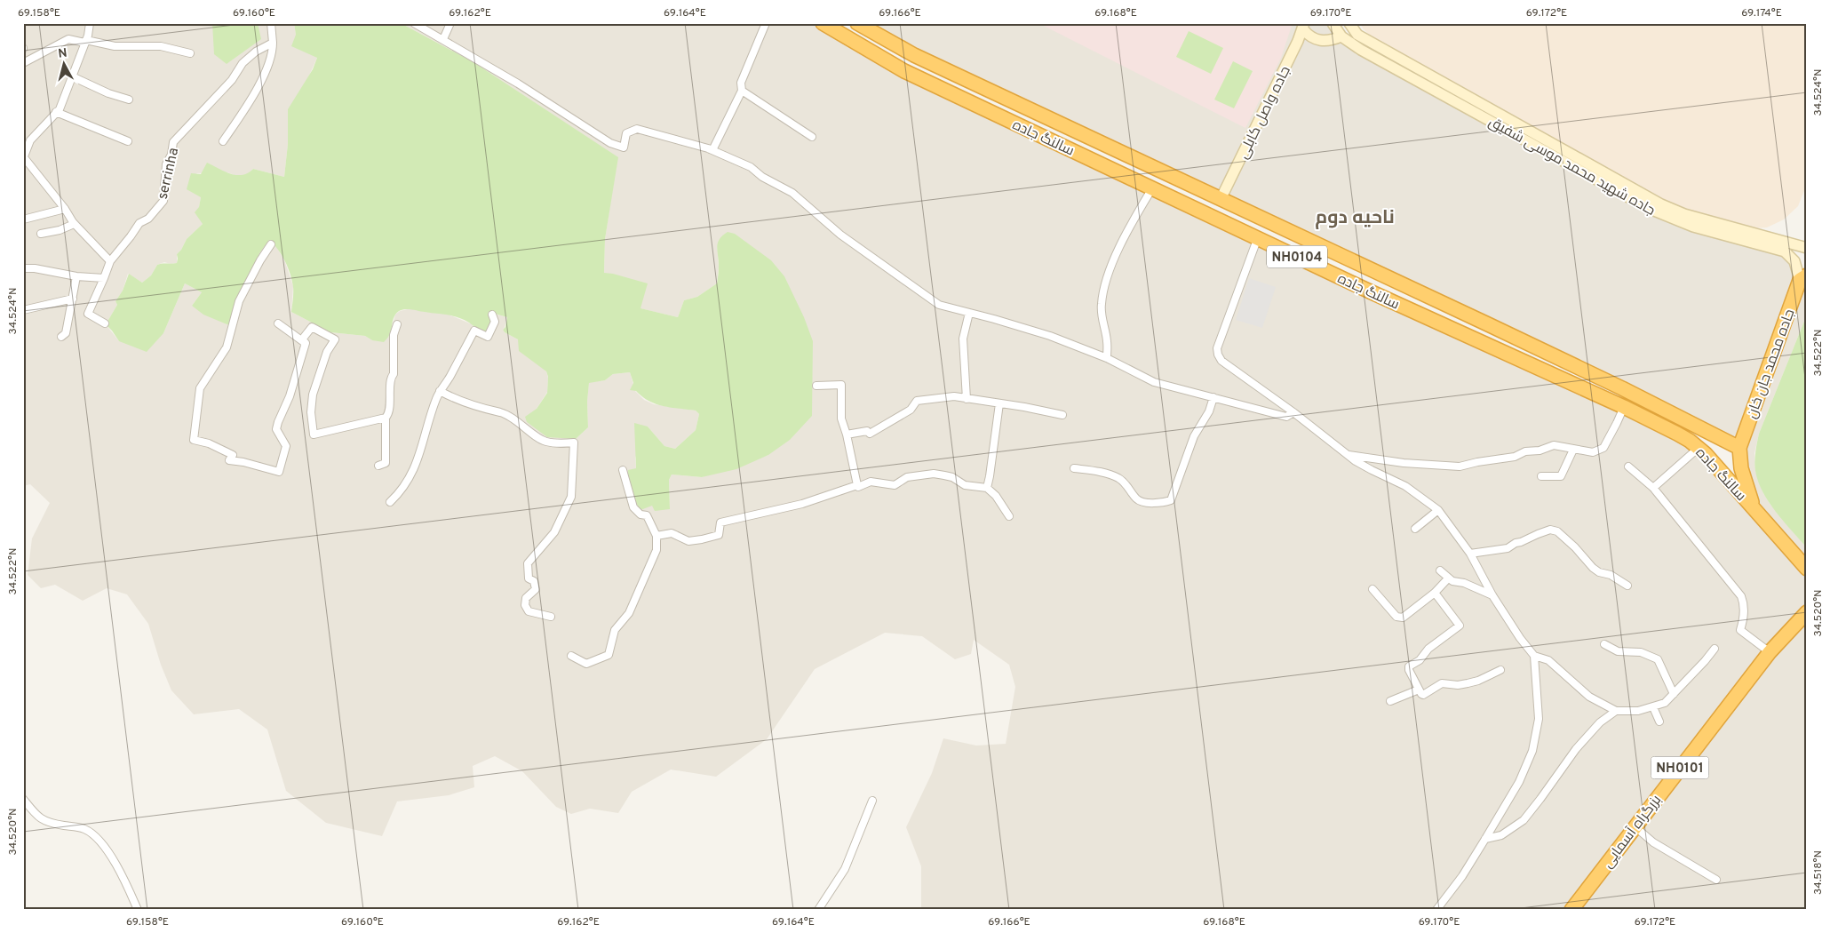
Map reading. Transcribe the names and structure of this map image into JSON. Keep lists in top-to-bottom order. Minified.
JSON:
{"streets":{"highway":["سالنگ جاده","NH0104","جاده محمد جان خان","NH0101","بزرگراه آسمایی"],"main road":["جاده واصل کابلی","جاده شهید محمد موسی شفیق"],"street":["serrinha"]},"crossings":[["جاده واصل کابلی","سالنگ جاده"],["سالنگ جاده","NH0104"],["سالنگ جاده","جاده محمد جان خان"],["جاده شهید محمد موسی شفیق","جاده محمد جان خان"],["NH0104","جاده محمد جان خان"],["NH0101","بزرگراه آسمایی"]],"districts":["ناحیه دوم"],"north":"top","coordinates":["69.158°E","69.160°E","69.162°E","69.164°E","69.166°E","69.168°E","69.170°E","69.172°E","69.174°E","34.524°N","34.522°N","34.520°N","34.518°N"]}
